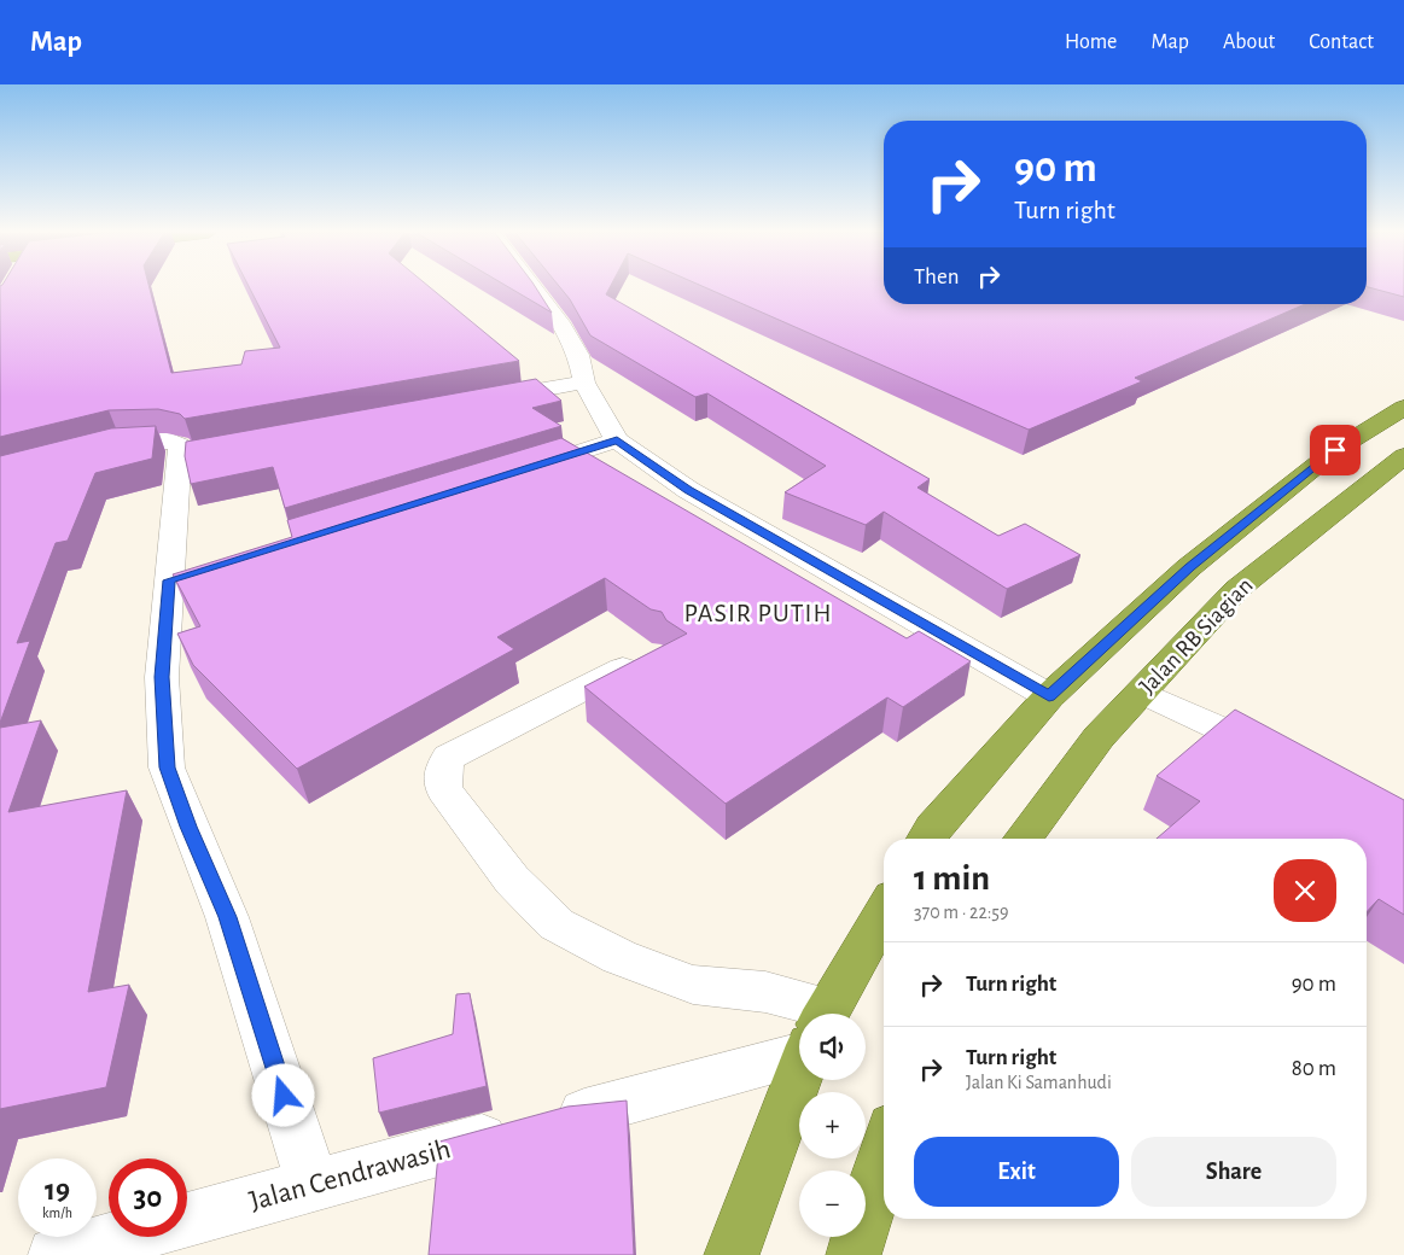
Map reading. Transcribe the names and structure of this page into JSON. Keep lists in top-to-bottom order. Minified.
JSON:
{"streets":{"highway":["Jalan RB Siagian"],"street":["Jalan Cendrawasih"]},"districts":["PASIR PUTIH"],"page":{"header":"Map","nav":["Home","Map","About","Contact"],"turn":["90 m","Turn right"],"then":"Then","heading":["1 min","370 m · 22:59"],"list":[{"name":"Turn right","value":"90 m"},{"name":"Turn right","note":"Jalan Ki Samanhudi","value":"80 m"}],"map_buttons":["+","−"],"buttons":["Exit","Share"],"speed":"19 km/h","limit":"30"}}
